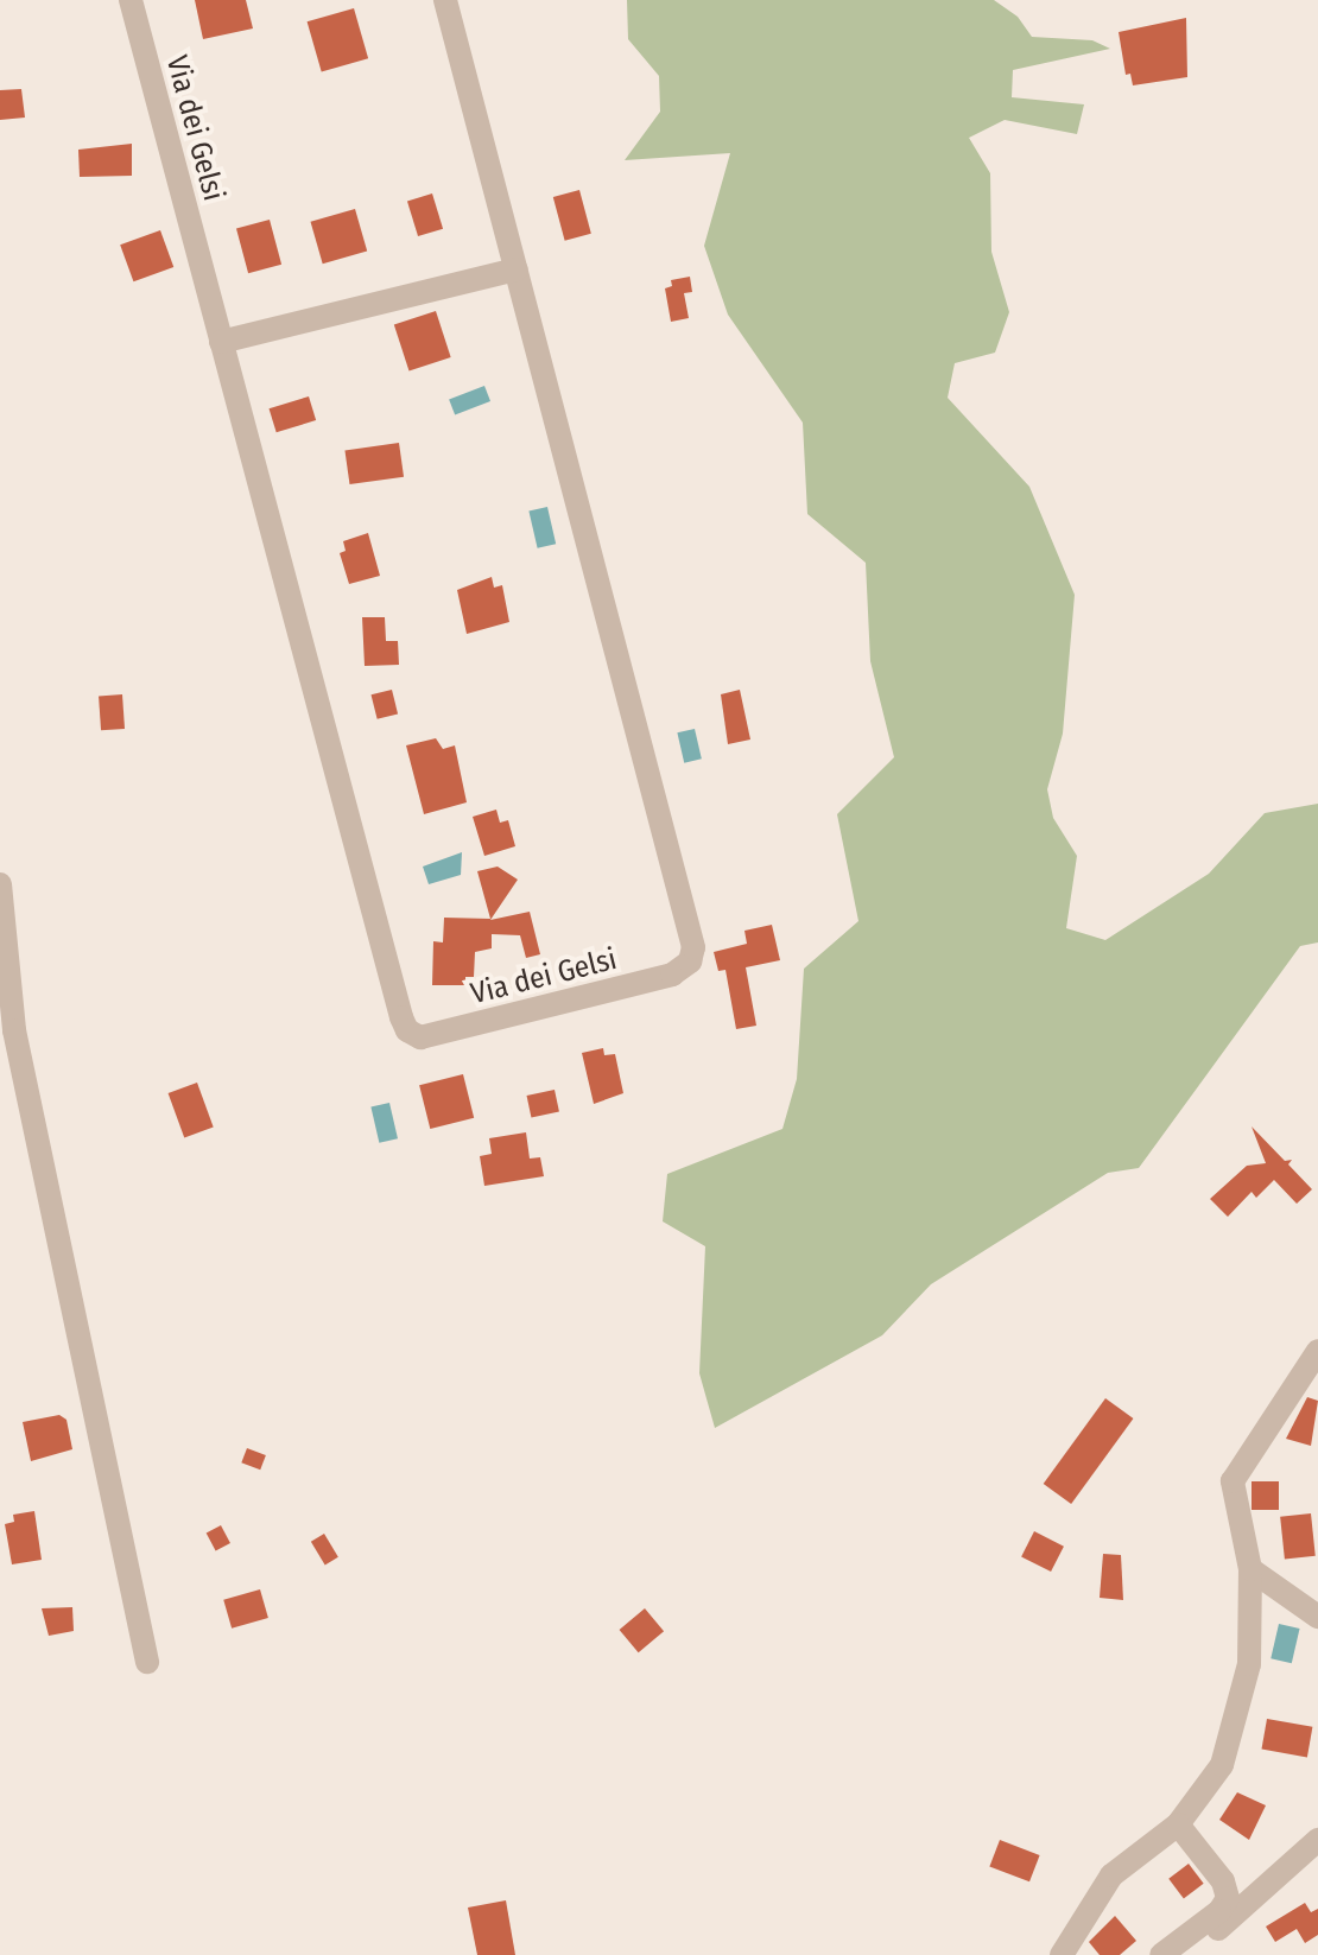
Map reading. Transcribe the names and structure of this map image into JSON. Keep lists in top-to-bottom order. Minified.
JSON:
{"streets":{"street":["Via dei Gelsi"]}}
